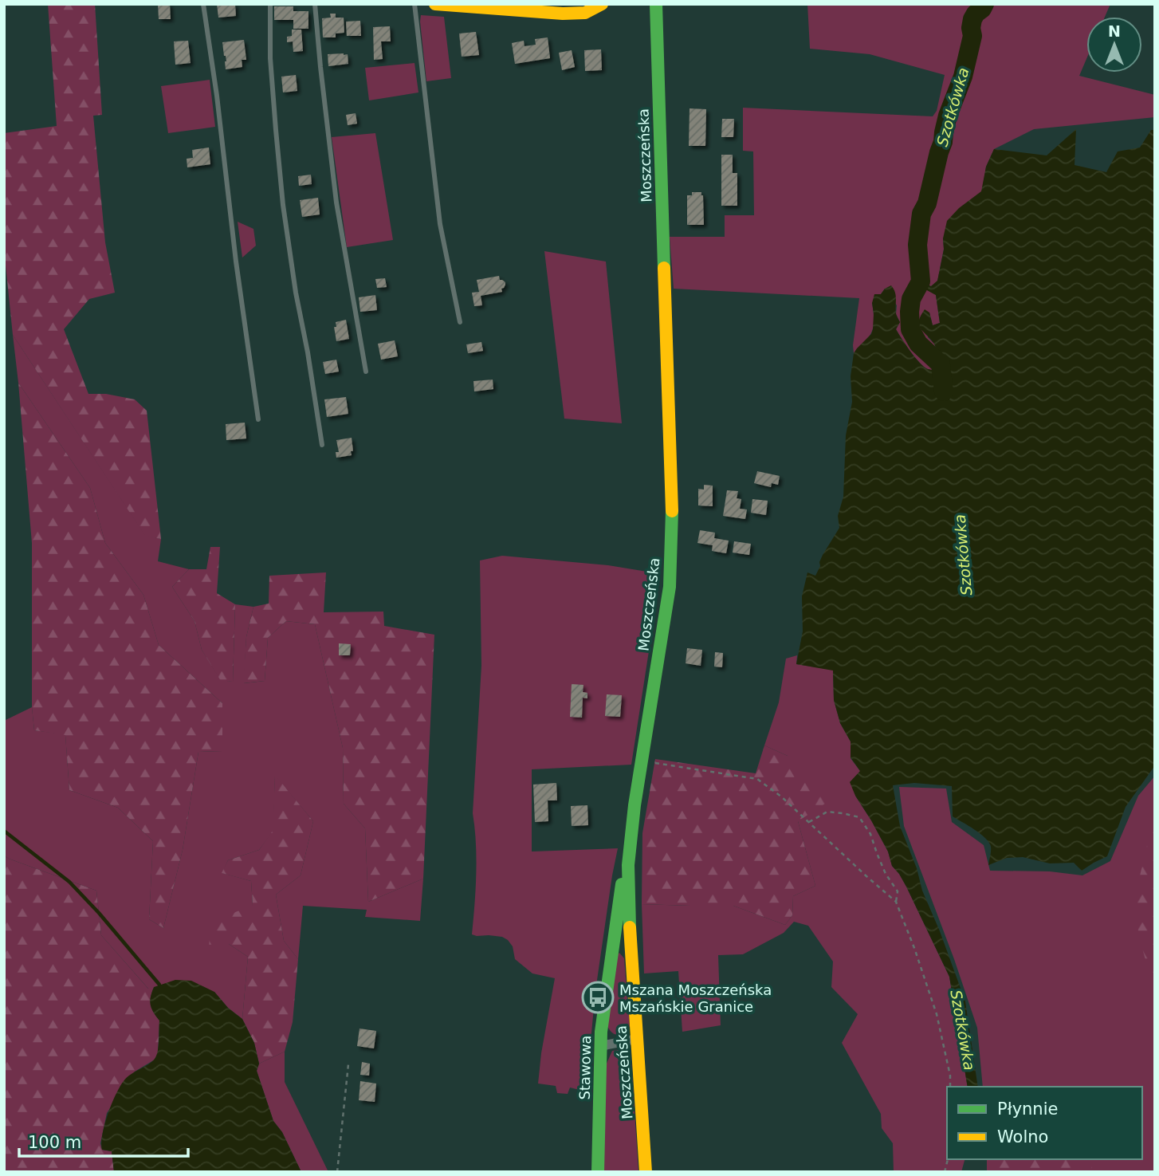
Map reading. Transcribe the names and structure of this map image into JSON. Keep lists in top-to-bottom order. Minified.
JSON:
{"streets":{"street":["Moszczeńska","Stawowa"]},"crossings":[["Moszczeńska","Stawowa"]],"water":["Szotkówka"],"places":{"bus stop":["Mszana Moszczeńska Mszańskie Granice"]},"legend":["Płynnie","Wolno"],"scale_bar":"100 m","north":"top"}
